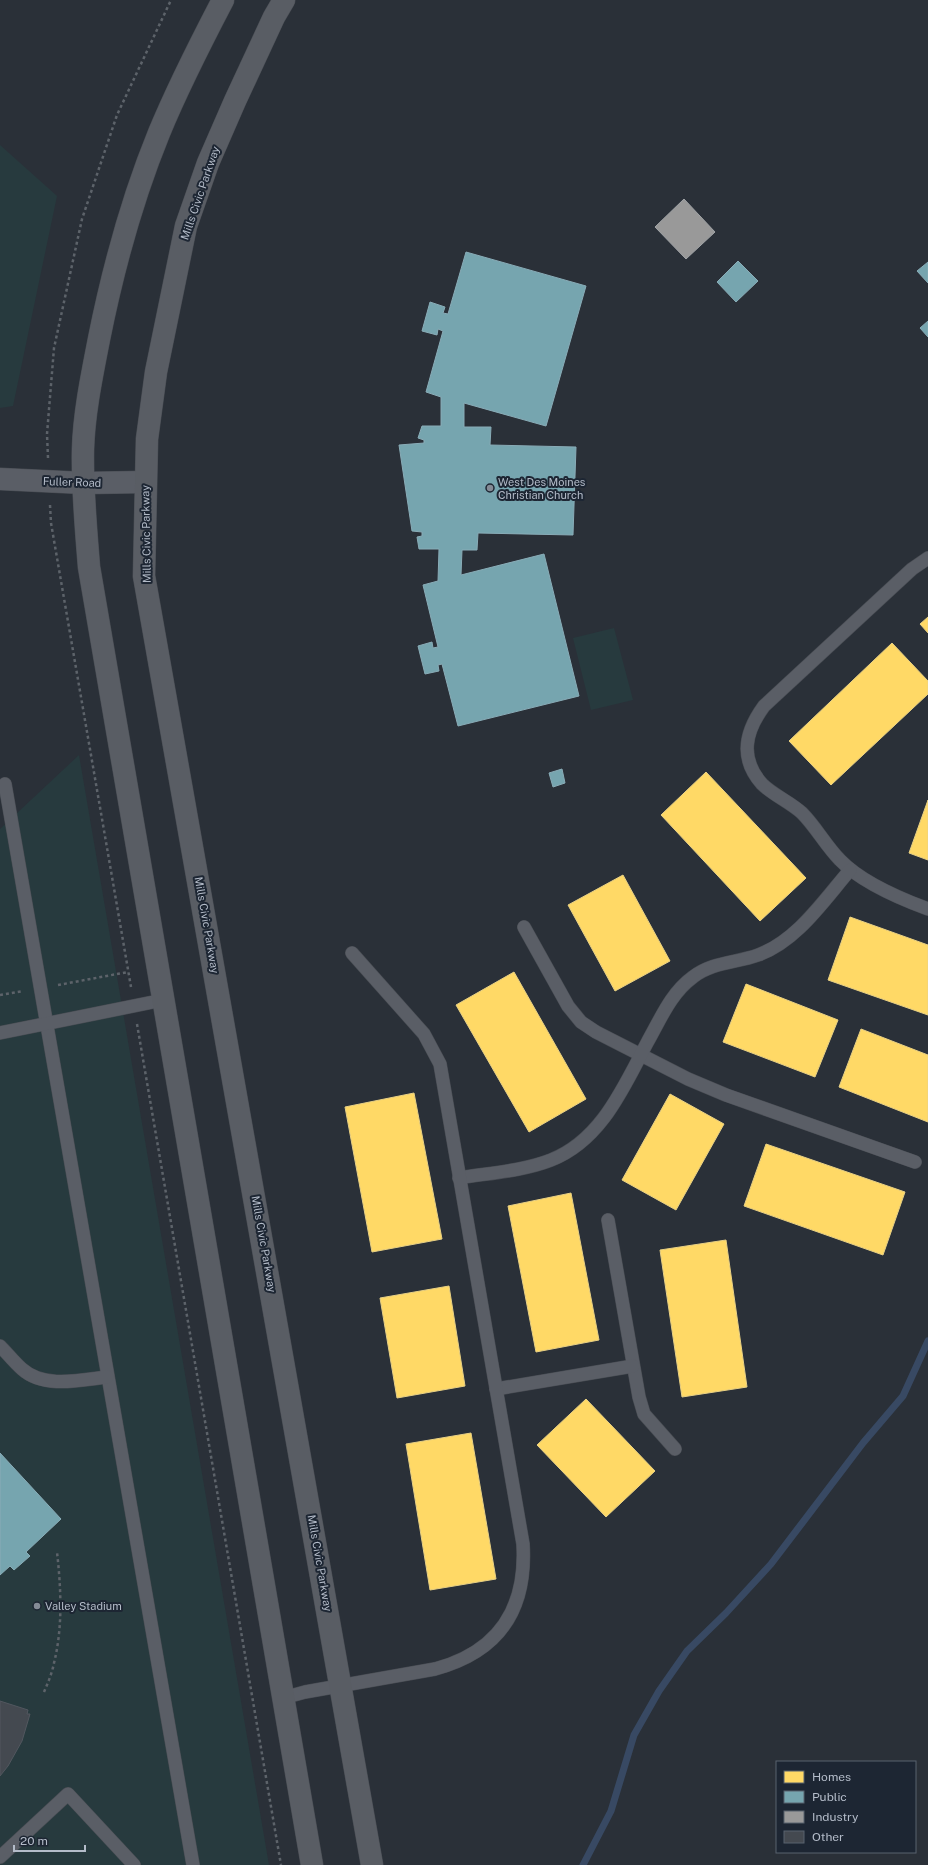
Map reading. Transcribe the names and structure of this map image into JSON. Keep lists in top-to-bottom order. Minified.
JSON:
{"streets":{"main road":["Mills Civic Parkway"],"street":["Fuller Road"]},"crossings":[["Mills Civic Parkway","Fuller Road"]],"places":["West Des Moines Christian Church","Valley Stadium"],"legend":["Homes","Public","Industry","Other"],"scale_bar":"20 m"}
